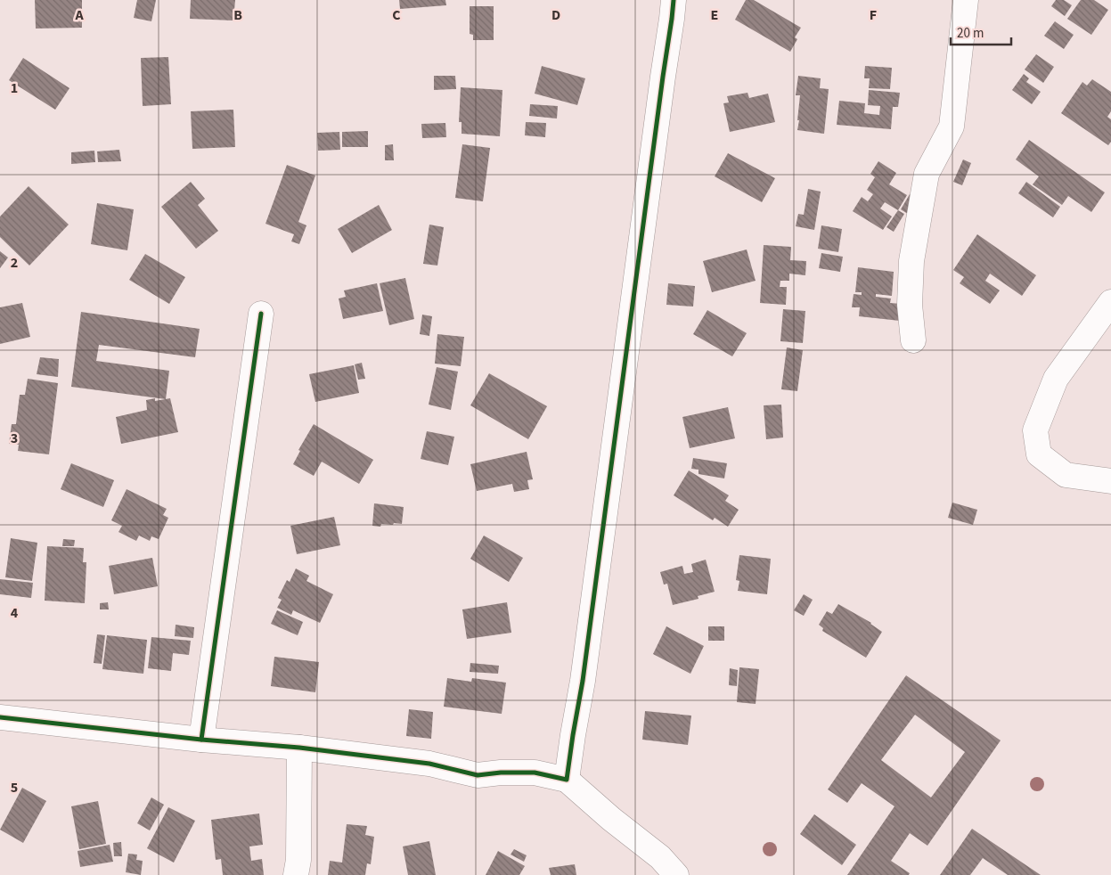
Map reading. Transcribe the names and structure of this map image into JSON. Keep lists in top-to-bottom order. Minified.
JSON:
{"scale_bar":"20 m","grid":{"columns":["A","B","C","D","E","F"],"rows":["1","2","3","4","5"]}}
